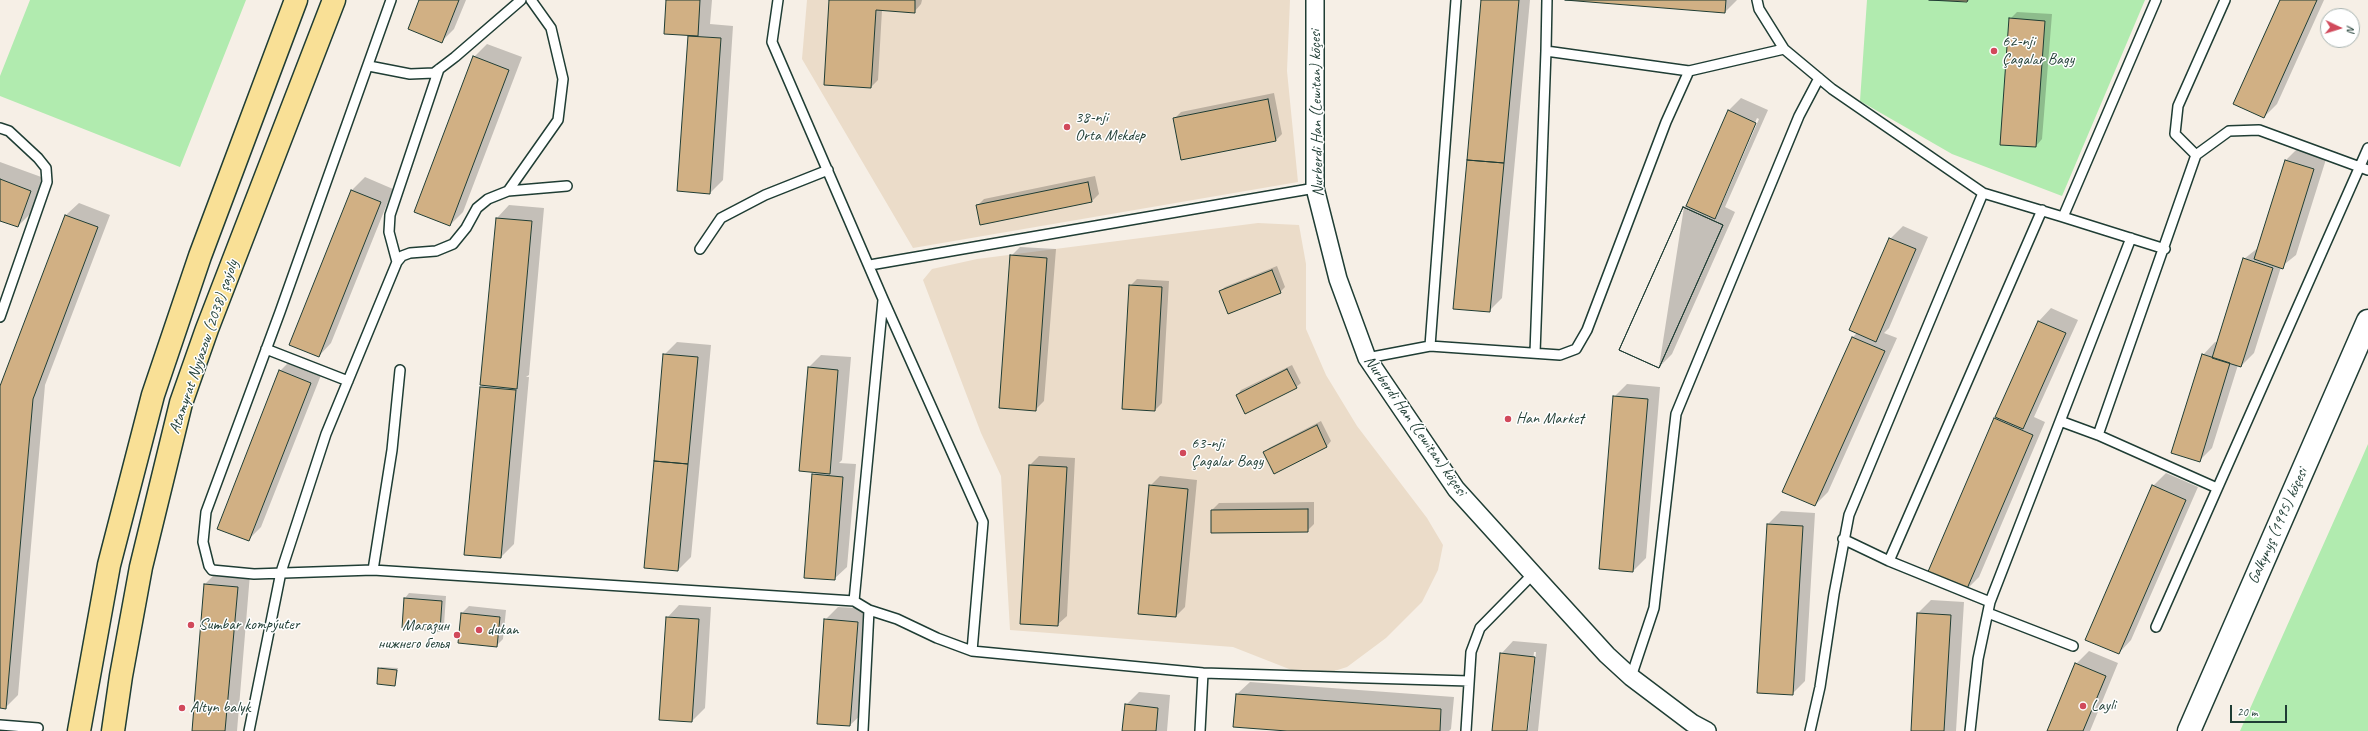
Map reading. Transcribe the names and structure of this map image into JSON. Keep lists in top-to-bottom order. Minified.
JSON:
{"streets":{"main road":["Atamyrat Nyýazow (2038) şaýoly","Galkynyş (1995) köçesi"],"street":["Nurberdi Han (Lewitan) köçesi"]},"places":["62-nji Çagalar Bagy","38-nji Orta Mekdep","Han Market","63-nji Çagalar Bagy","Sumbar kompýuter","dukan","Магазин нижнего белья","Layli","Altyn balyk"],"scale_bar":"20 m","north":"right"}
